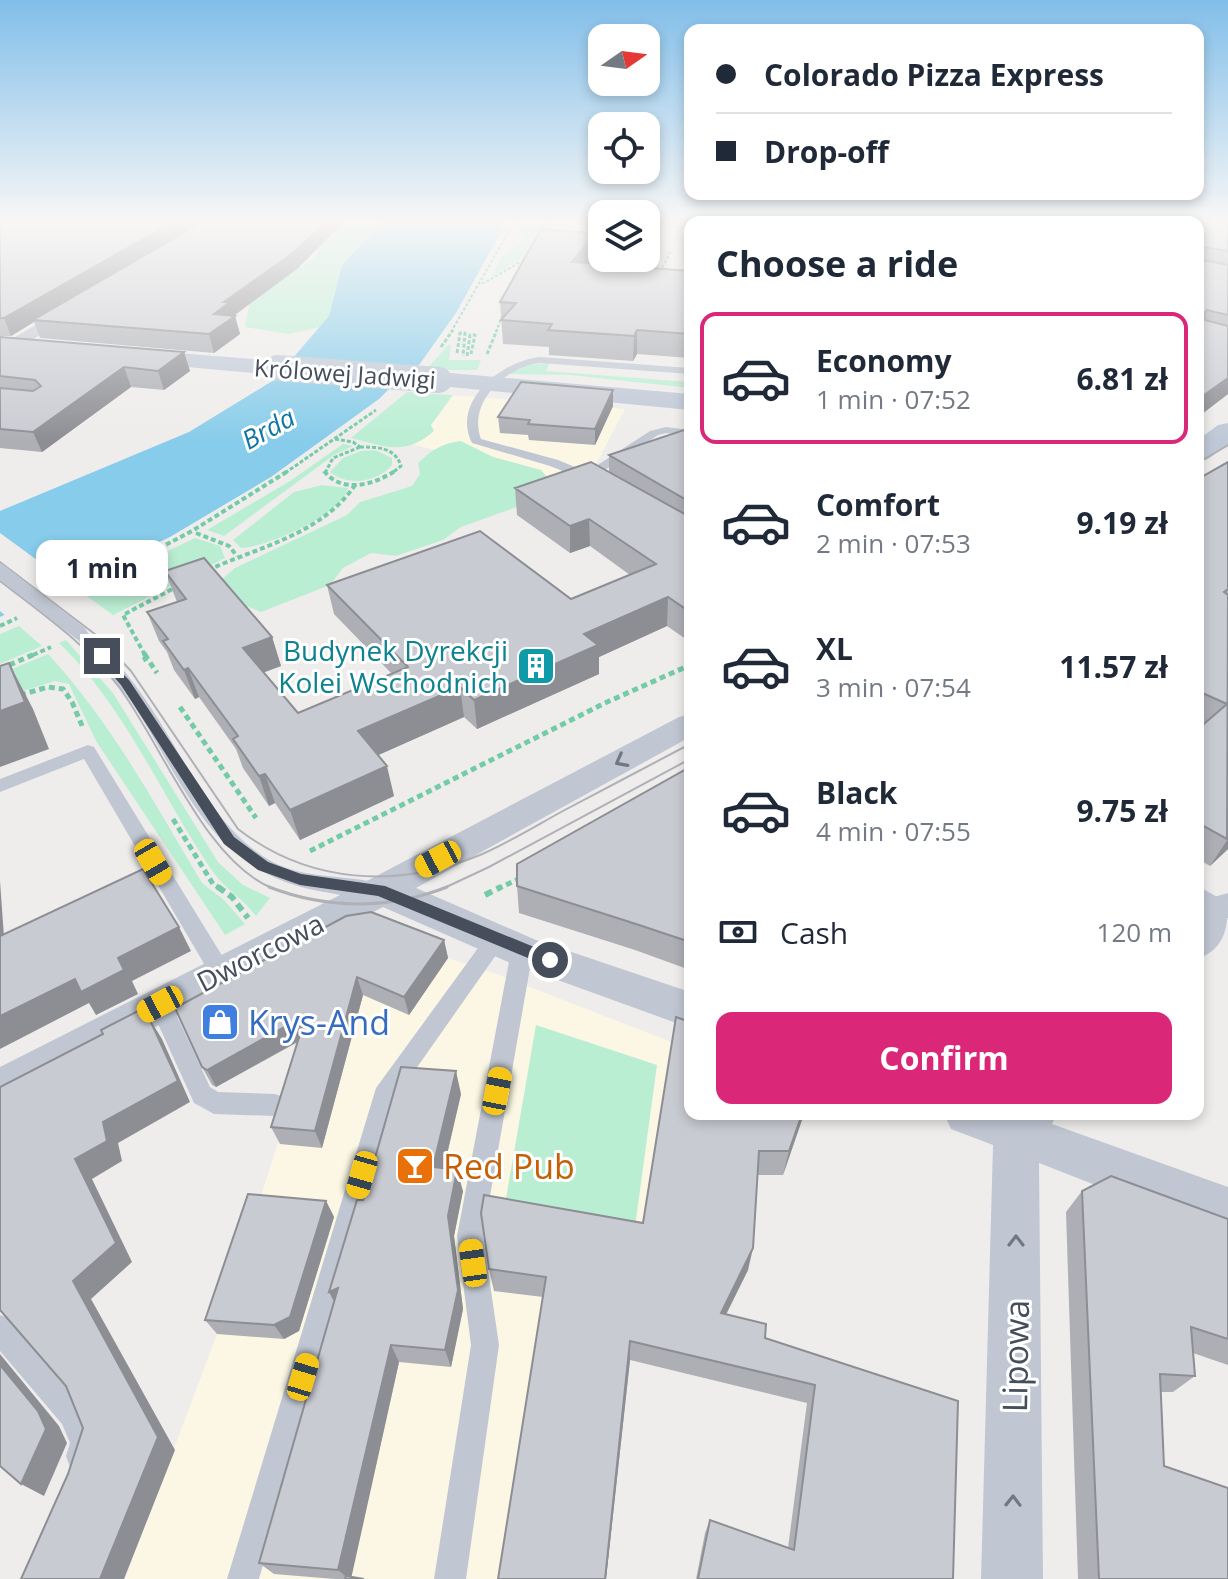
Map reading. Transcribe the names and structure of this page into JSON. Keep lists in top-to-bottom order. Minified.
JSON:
{"streets":{"street":["Królowej Jadwigi","Dworcowa","Lipowa"]},"one_way":["Dworcowa","Lipowa"],"water":["Brda"],"places":{"building":["Budynek Dyrekcji Kolei Wschodnich"],"shop":["Krys-And"],"bar":["Red Pub"]},"north":"right","page":{"banner":["Colorado Pizza Express","Drop-off"],"heading":"Choose a ride","list":[{"name":"Economy","note":"1 min · 07:52","value":"6.81 zł"},{"name":"Comfort","note":"2 min · 07:53","value":"9.19 zł"},{"name":"XL","note":"3 min · 07:54","value":"11.57 zł"},{"name":"Black","note":"4 min · 07:55","value":"9.75 zł"}],"bubble":"1 min","pay":["Cash","120 m"],"buttons":"Confirm"}}
